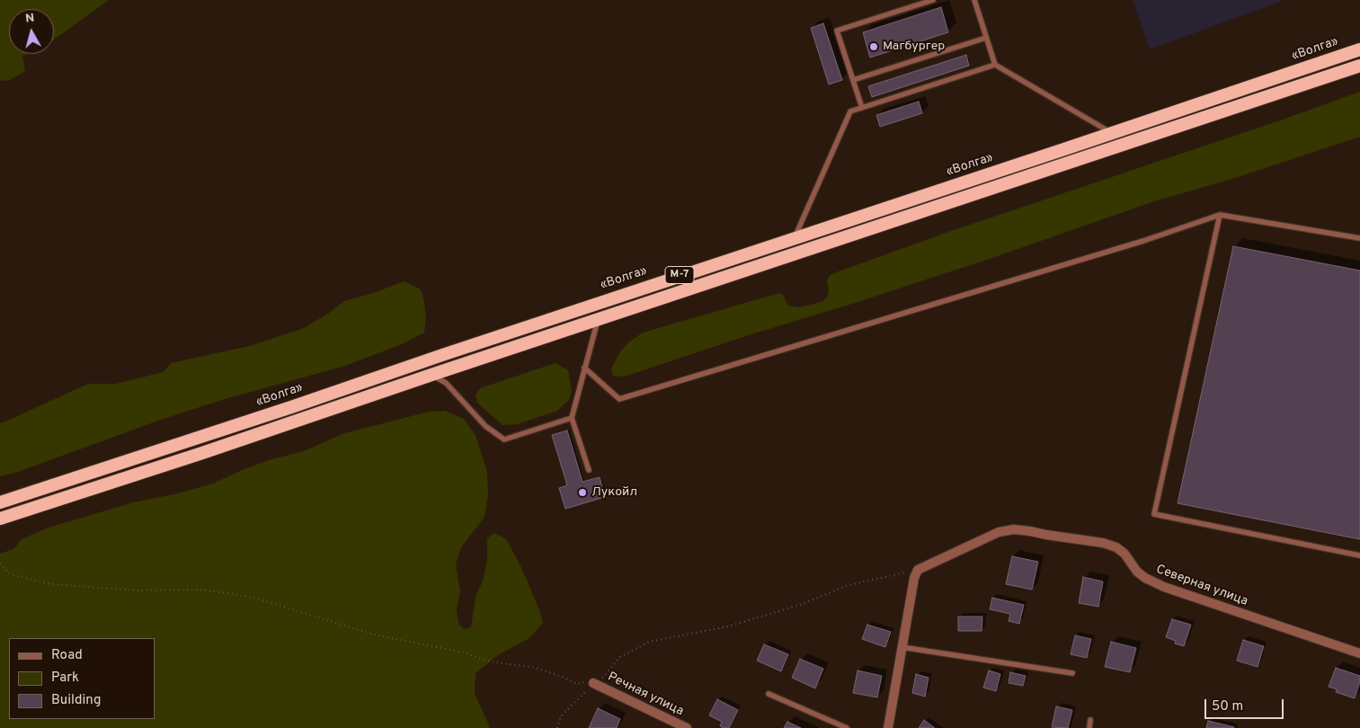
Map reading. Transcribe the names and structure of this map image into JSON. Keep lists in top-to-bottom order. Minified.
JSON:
{"streets":{"highway":["«Волга»","М-7"],"street":["Северная улица","Речная улица"]},"places":["Магбургер","Лукойл"],"legend":["Road","Park","Building"],"scale_bar":"50 m","north":"top"}
